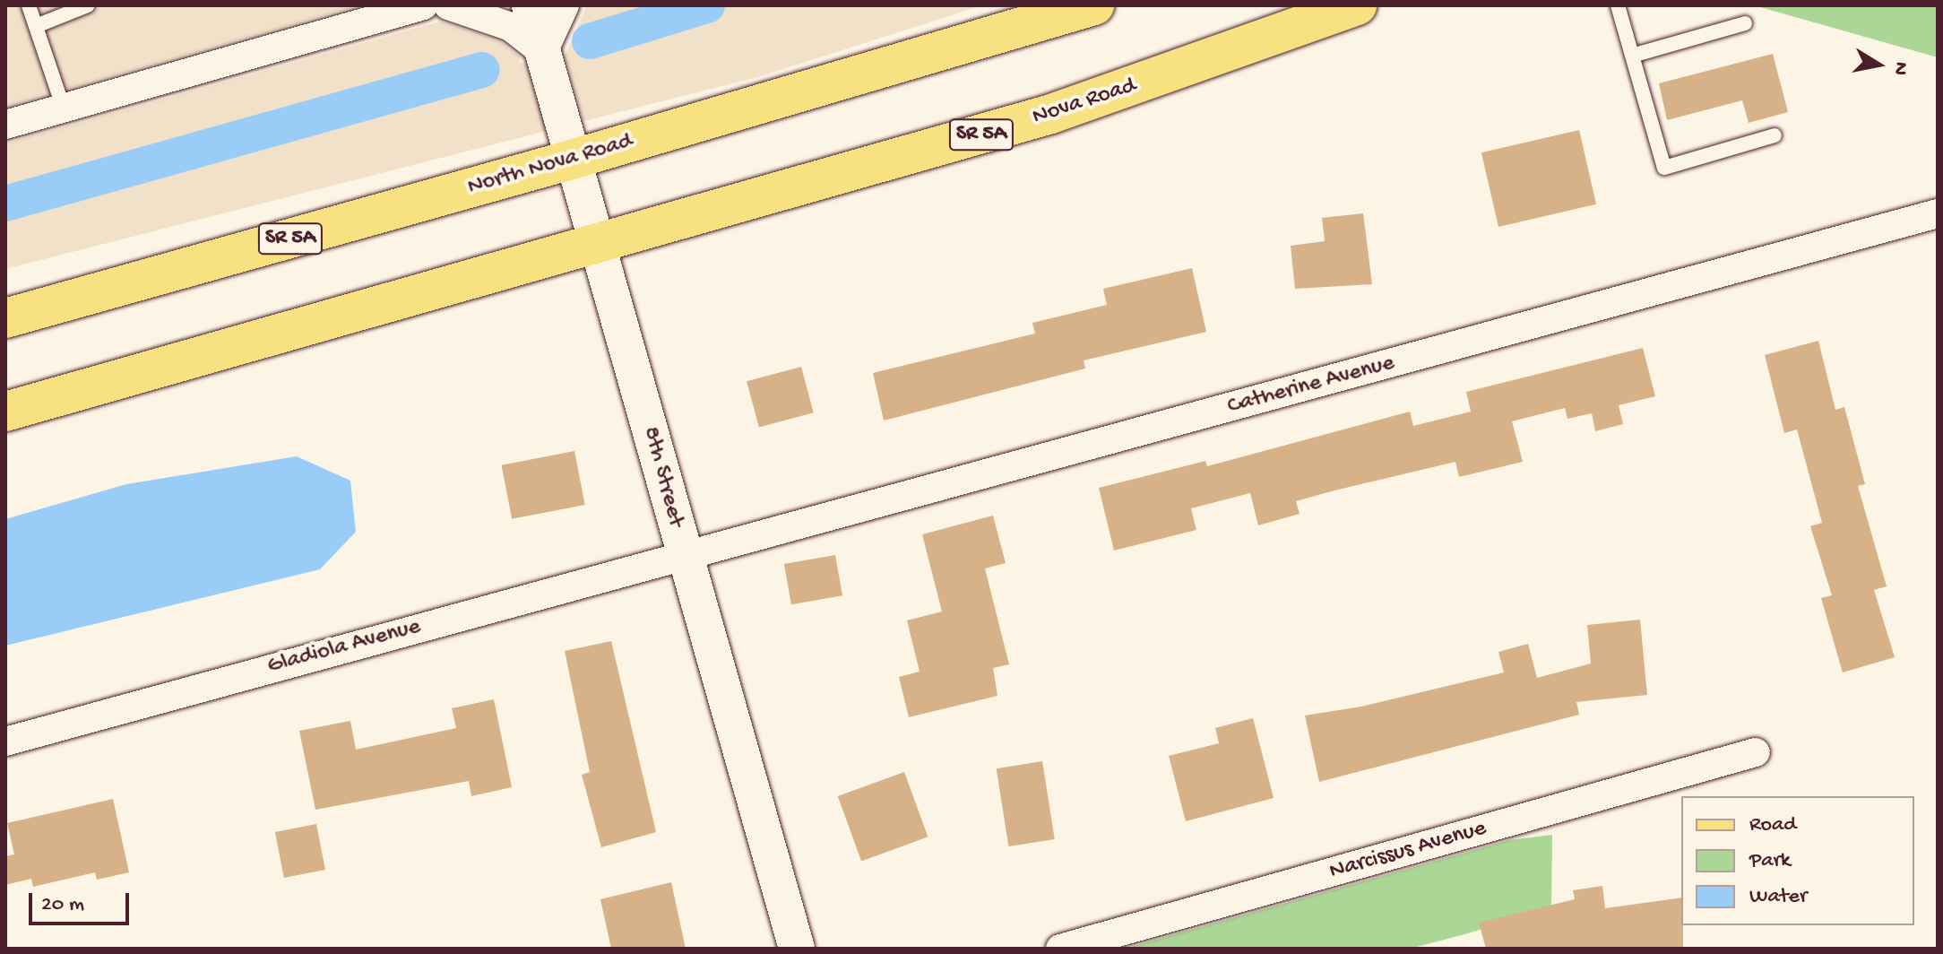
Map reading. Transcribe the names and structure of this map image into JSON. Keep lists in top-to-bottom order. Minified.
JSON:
{"streets":{"main road":["Nova Road","SR 5A","North Nova Road"],"street":["Catherine Avenue","8th Street","Gladiola Avenue","Narcissus Avenue"]},"crossings":[["Nova Road","SR 5A"],["Nova Road","8th Street"],["SR 5A","8th Street"],["North Nova Road","8th Street"],["Catherine Avenue","8th Street"],["Catherine Avenue","Gladiola Avenue"],["8th Street","Gladiola Avenue"]],"legend":["Road","Park","Water"],"scale_bar":"20 m","north":"right"}
